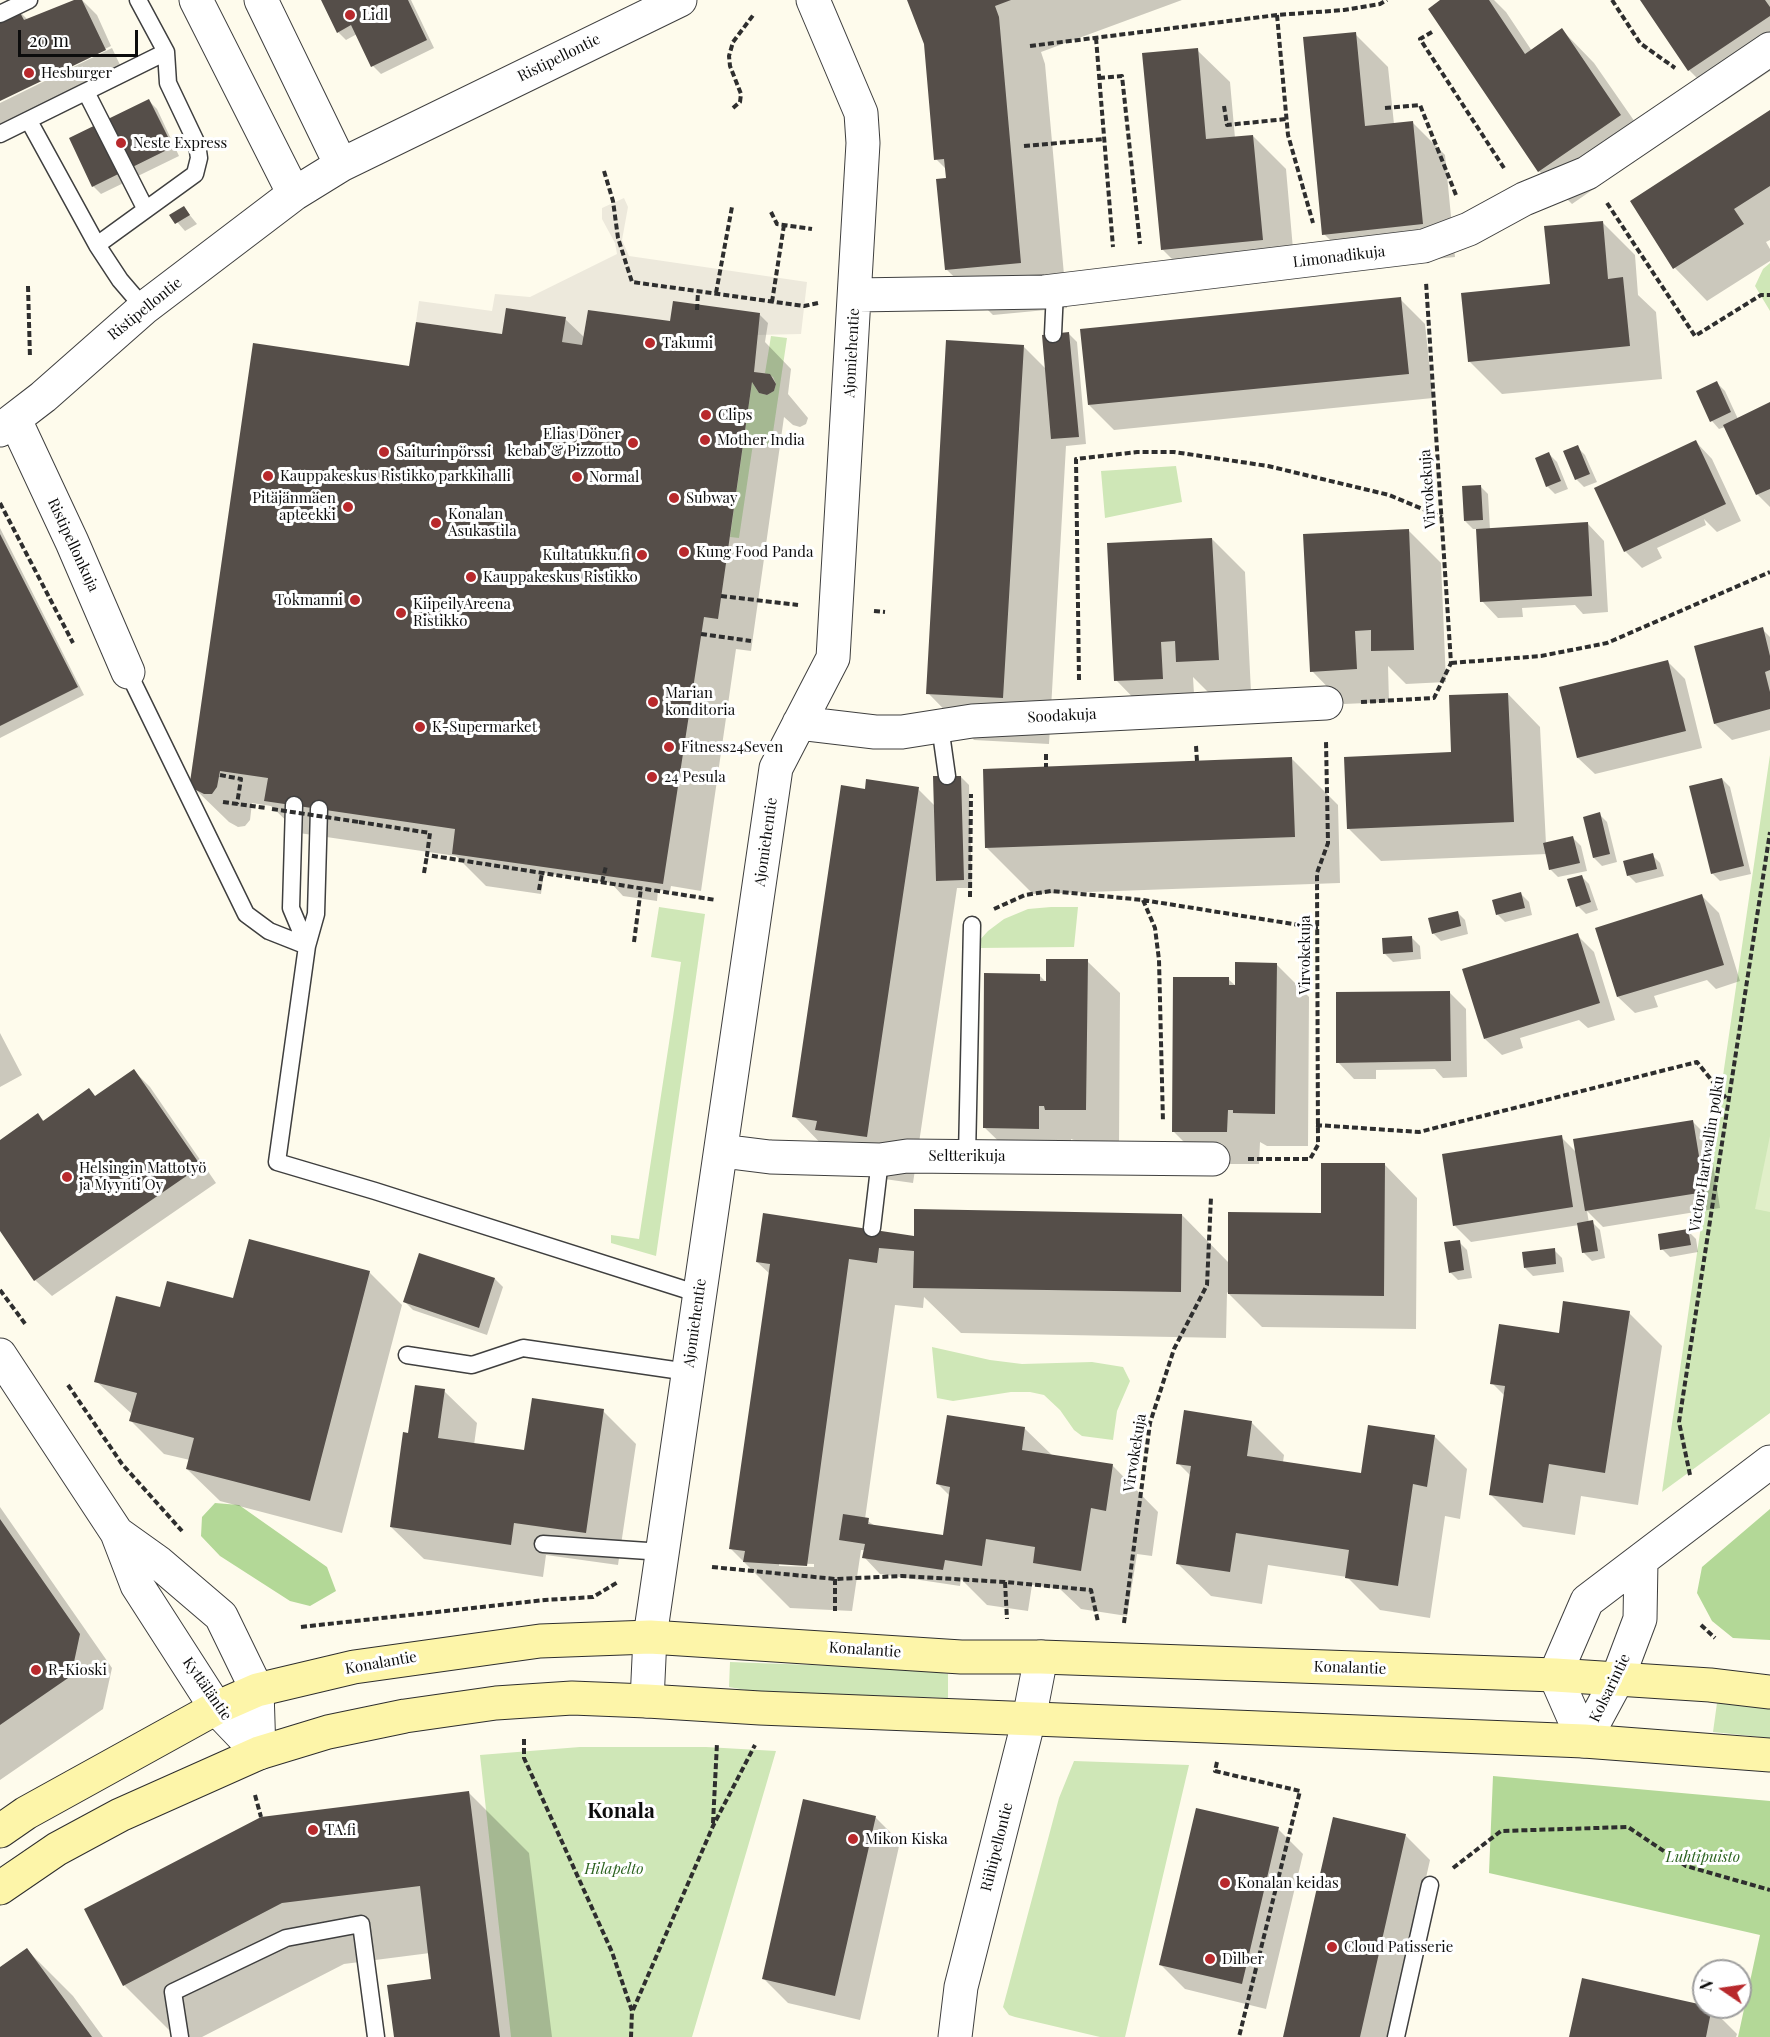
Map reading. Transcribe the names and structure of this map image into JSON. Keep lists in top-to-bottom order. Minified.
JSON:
{"streets":{"main road":["Konalantie"],"street":["Ristipellontie","Limonadikuja","Ajomiehentie","Ristipellonkuja","Soodakuja","Seltterikuja","Kolsarintie","Kyttäläntie","Riihipellontie"],"path":["Virvokekuja","Victor Hartwallin polku"]},"crossings":[["Ristipellontie","Ristipellonkuja"],["Limonadikuja","Ajomiehentie"],["Limonadikuja","Virvokekuja"],["Ajomiehentie","Soodakuja"],["Ajomiehentie","Seltterikuja"],["Ajomiehentie","Konalantie"],["Virvokekuja","Soodakuja"],["Virvokekuja","Seltterikuja"],["Virvokekuja","Konalantie"],["Konalantie","Kolsarintie"],["Konalantie","Kyttäläntie"],["Konalantie","Riihipellontie"]],"districts":["Konala"],"parks":["Luhtipuisto","Hilapelto"],"places":["Lidl","Hesburger","Neste Express","Takumi","Clips","Mother India","Elias Döner kebab & Pizzotto","Saiturinpörssi","Kauppakeskus Ristikko parkkihalli","Normal","Subway","Pitäjänmäen apteekki","Konalan Asukastila","Kung Food Panda","Kultatukku.fi","Kauppakeskus Ristikko","Tokmanni","KiipeilyAreena Ristikko","Marian konditoria","K-Supermarket","Fitness24Seven","24 Pesula","Helsingin Mattotyö ja Myynti Oy","R-Kioski","TA.fi","Mikon Kiska","Konalan keidas","Cloud Patisserie","Dilber"],"scale_bar":"20 m","north":"left"}
